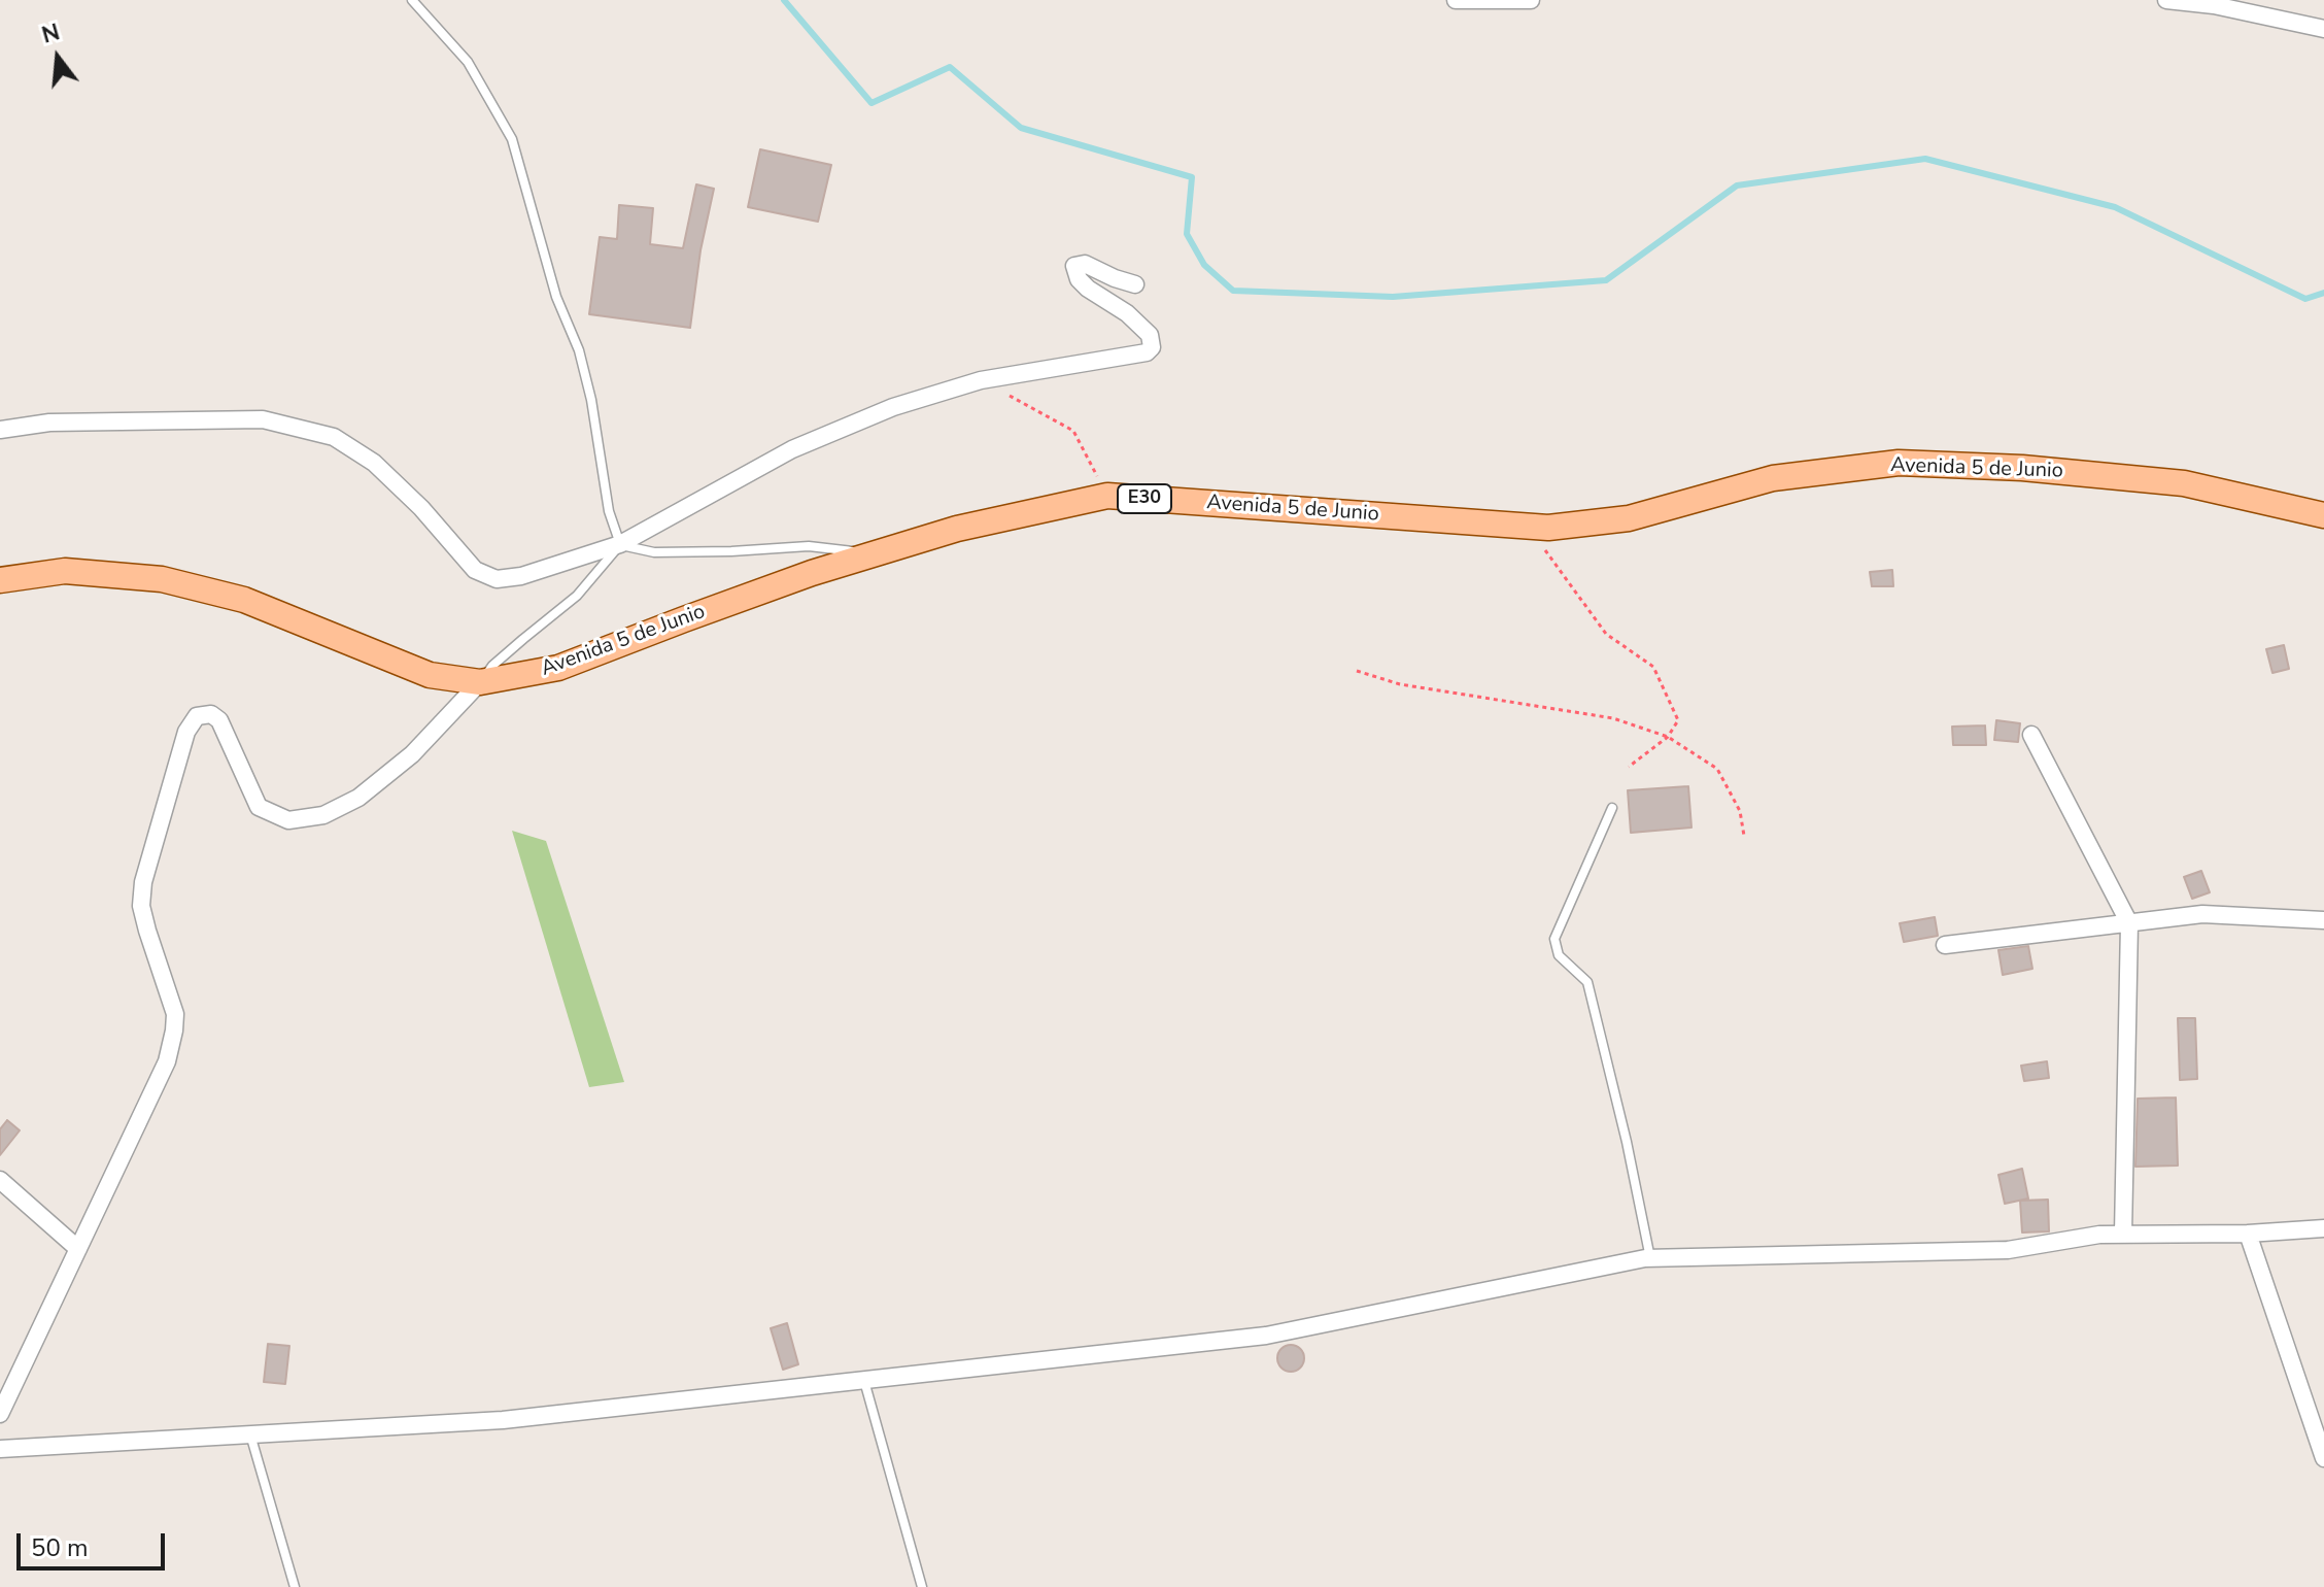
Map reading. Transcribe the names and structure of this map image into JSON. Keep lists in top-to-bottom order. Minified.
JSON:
{"streets":{"main road":["Avenida 5 de Junio","E30"]},"scale_bar":"50 m","north":"top"}
